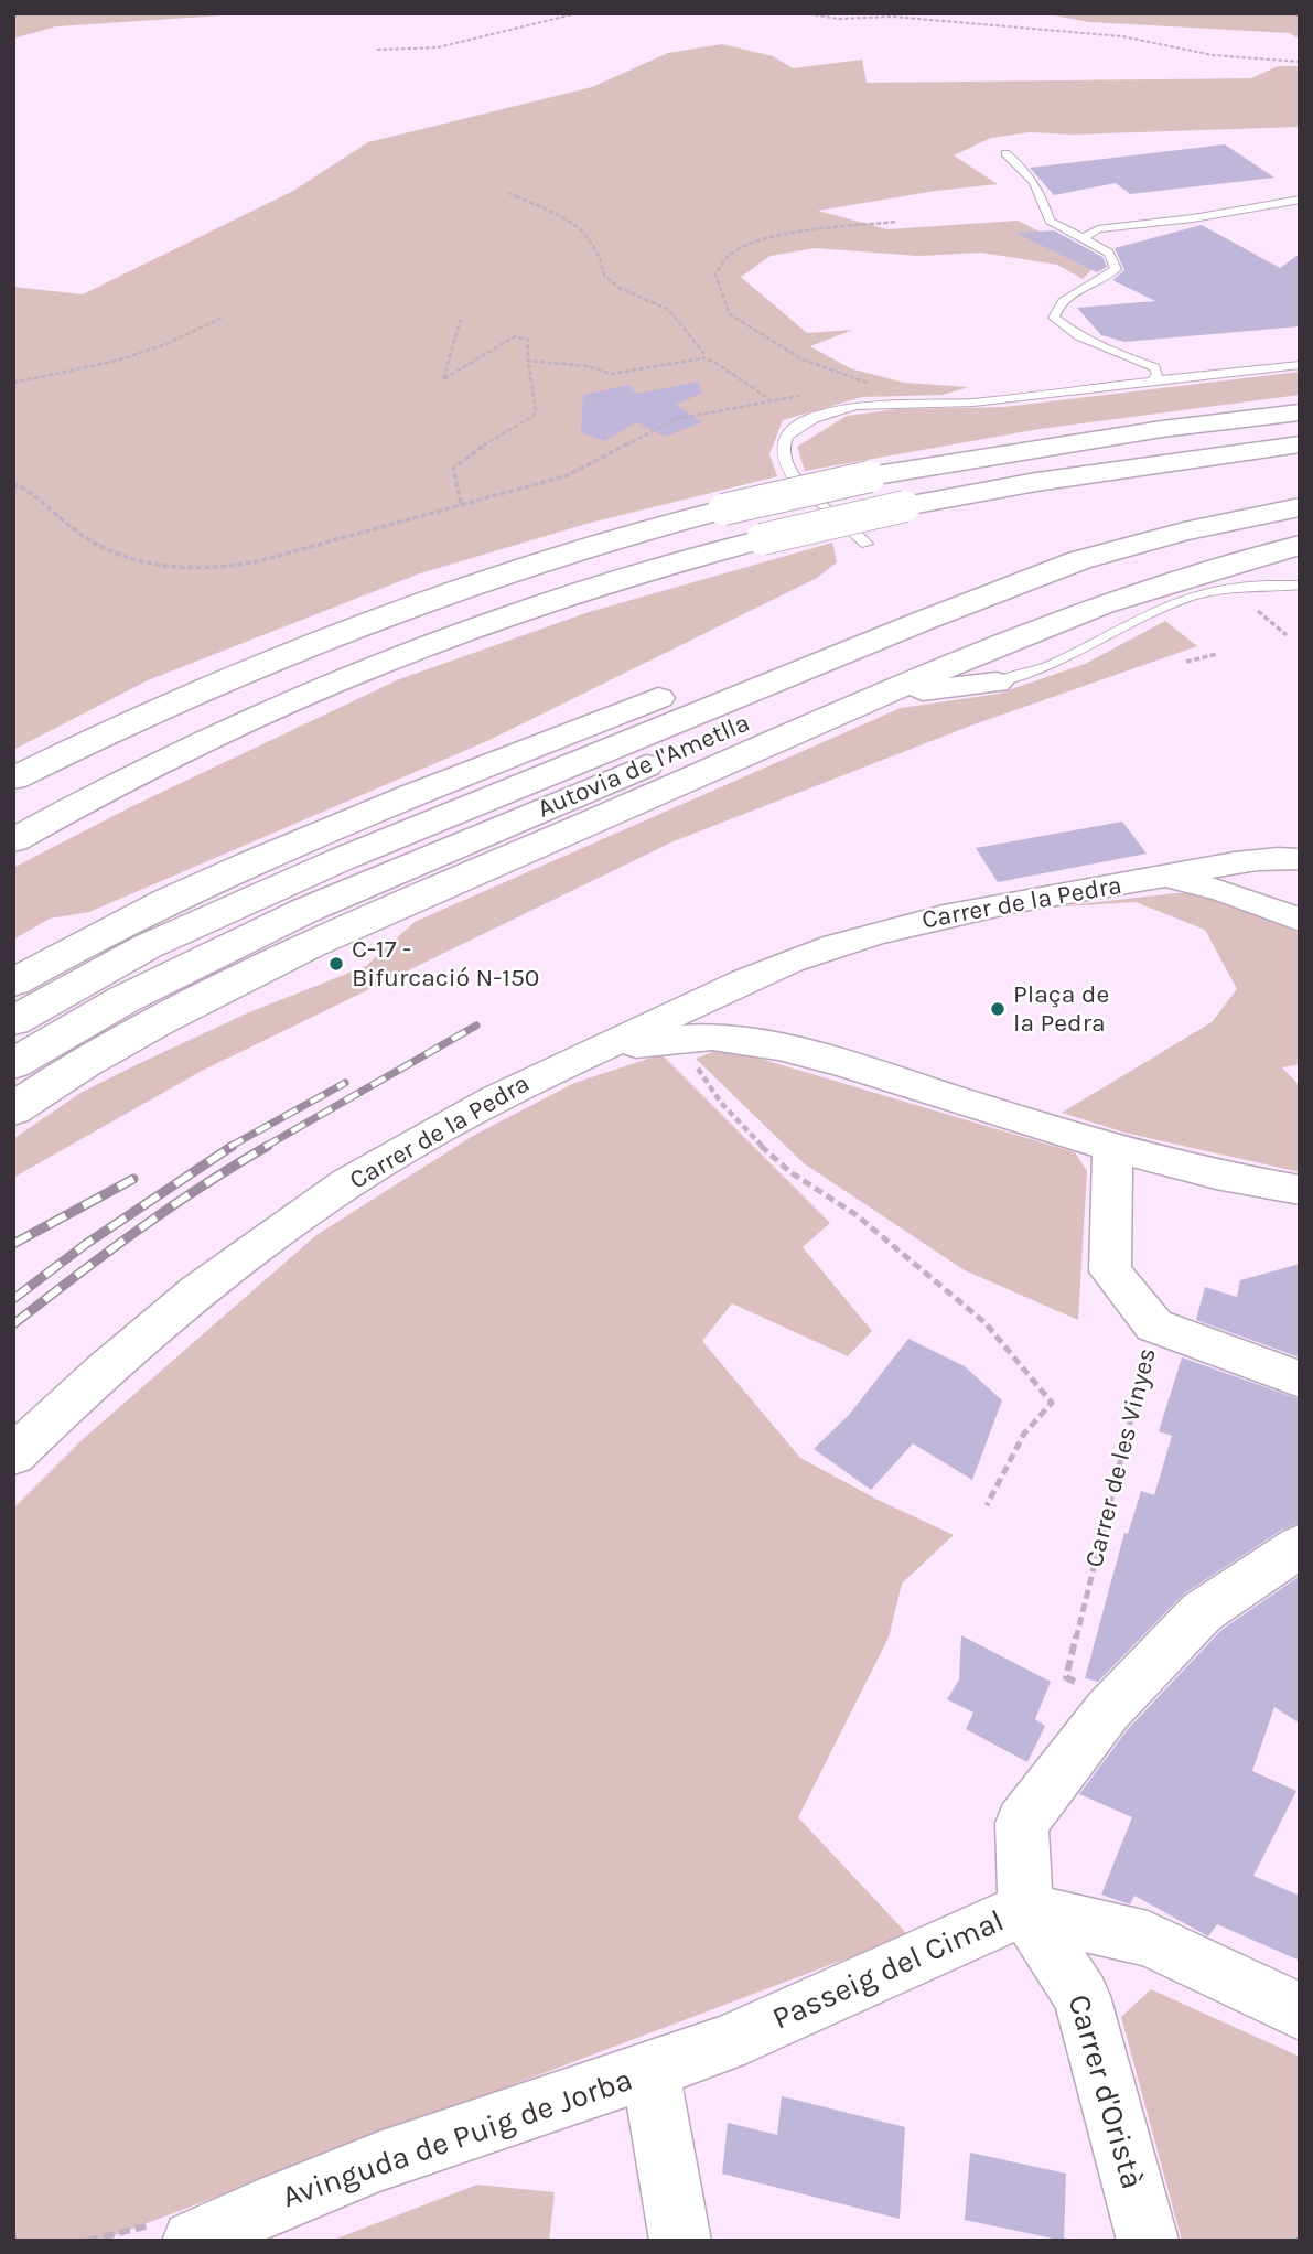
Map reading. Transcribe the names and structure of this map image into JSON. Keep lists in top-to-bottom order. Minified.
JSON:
{"streets":{"highway":["Autovia de l'Ametlla"],"street":["Carrer de la Pedra","Carrer de les Vinyes","Passeig del Cimal","Carrer d'Oristà","Avinguda de Puig de Jorba"]},"crossings":[["Passeig del Cimal","Carrer d'Oristà"],["Passeig del Cimal","Avinguda de Puig de Jorba"]],"places":["C-17 - Bifurcació N-150","Plaça de la Pedra"]}
